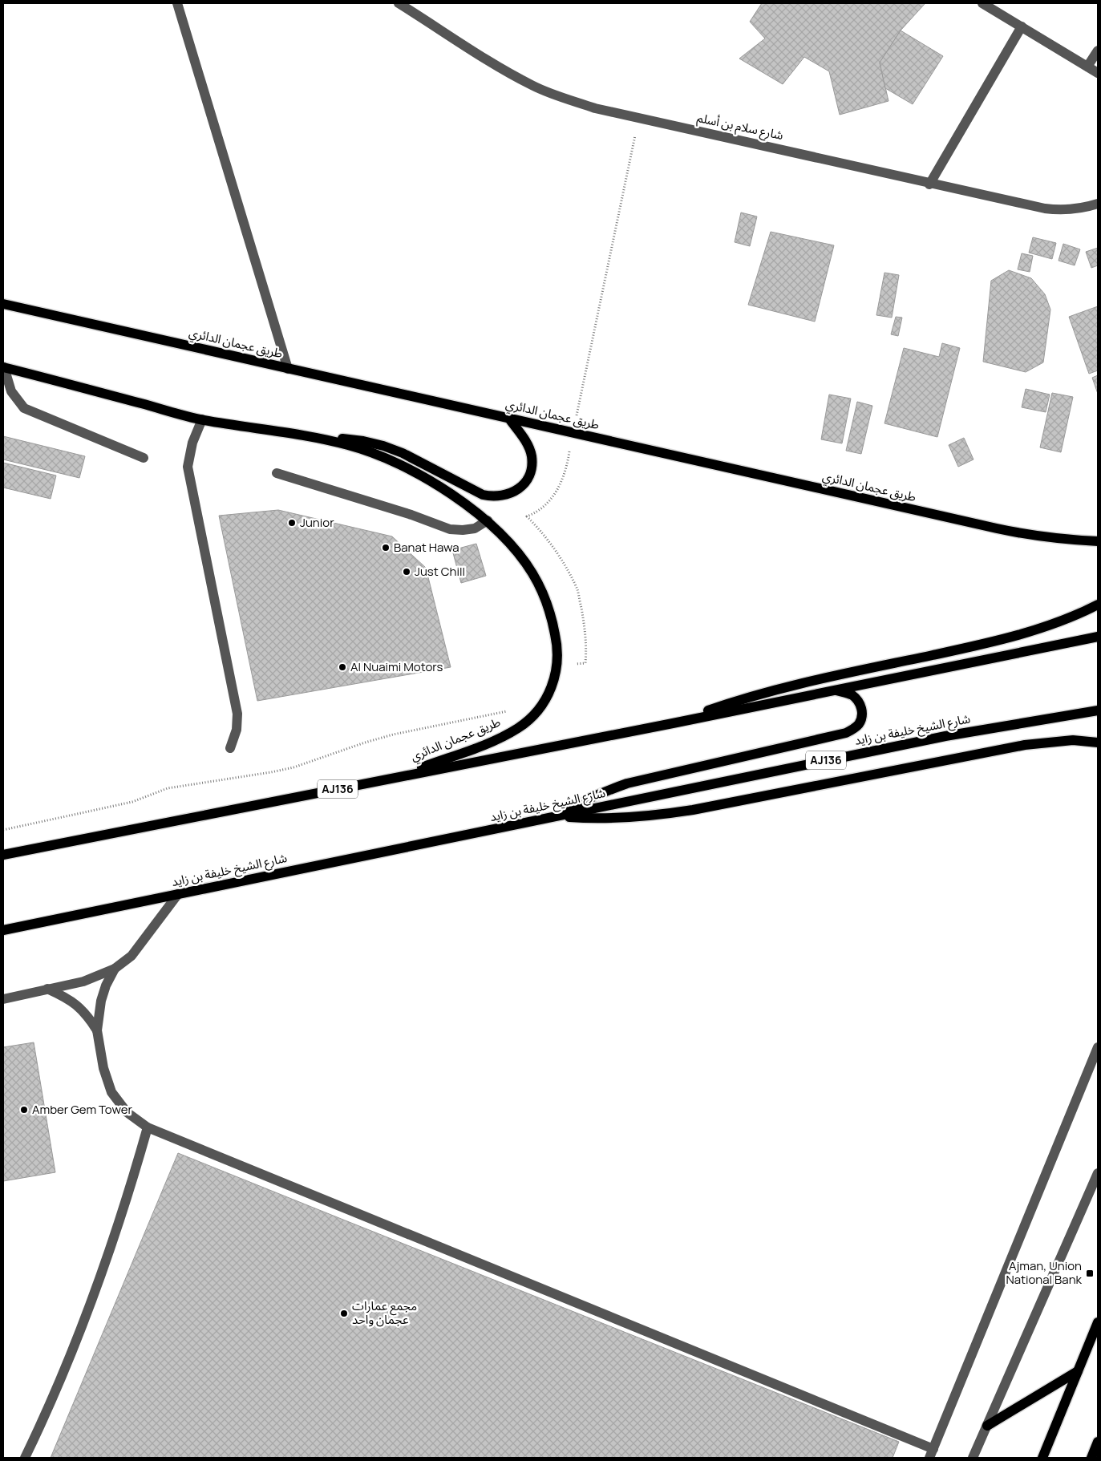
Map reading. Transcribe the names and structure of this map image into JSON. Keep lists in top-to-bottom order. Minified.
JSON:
{"streets":{"main road":["طريق عجمان الدائري","شارع الشيخ خليفة بن زايد","AJ136"],"street":["شارع سلام بن أسلم"]},"crossings":[["طريق عجمان الدائري","AJ136"]],"places":{"other":["Junior","Banat Hawa","Just Chill","Al Nuaimi Motors","Amber Gem Tower","مجمع عمارات عجمان واحد"],"transit":["Ajman, Union National Bank"]}}
